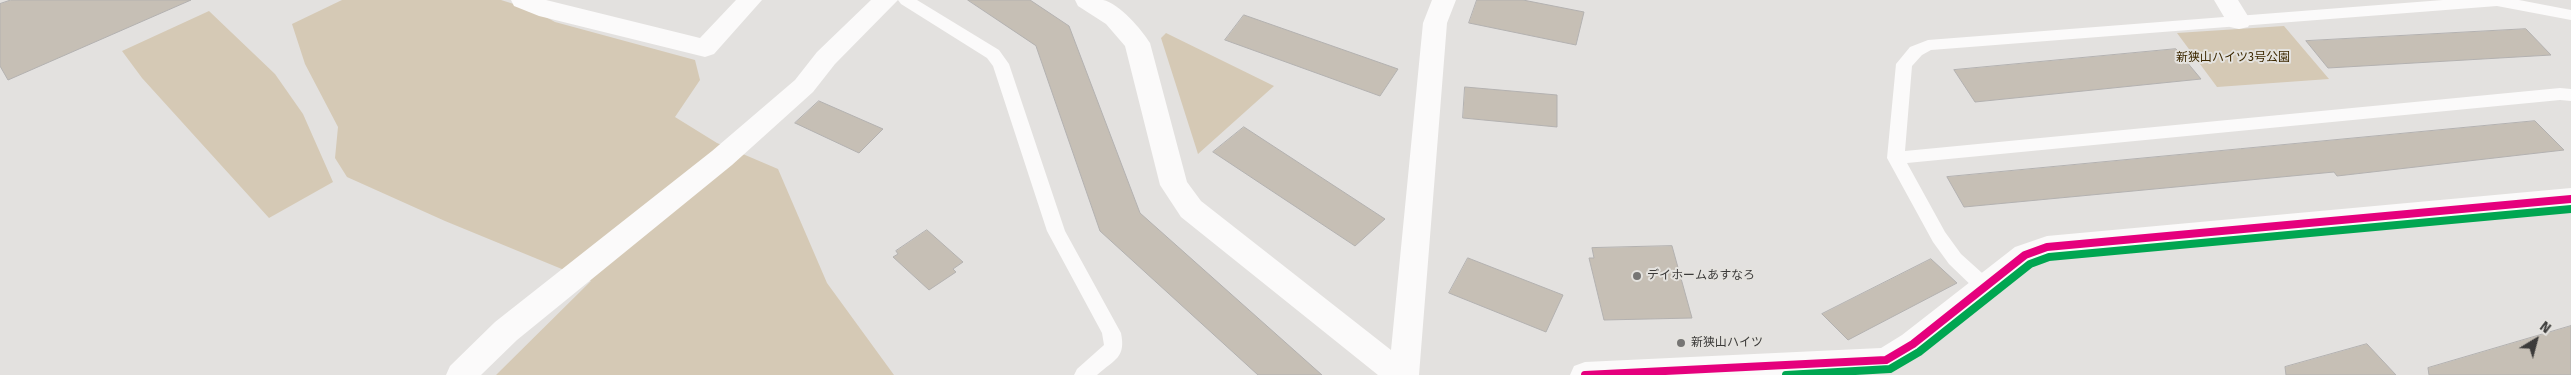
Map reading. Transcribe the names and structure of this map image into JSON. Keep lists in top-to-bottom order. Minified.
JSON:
{"parks":["新狭山ハイツ3号公園"],"places":["デイホームあすなろ","新狭山ハイツ"],"north":"top right"}
